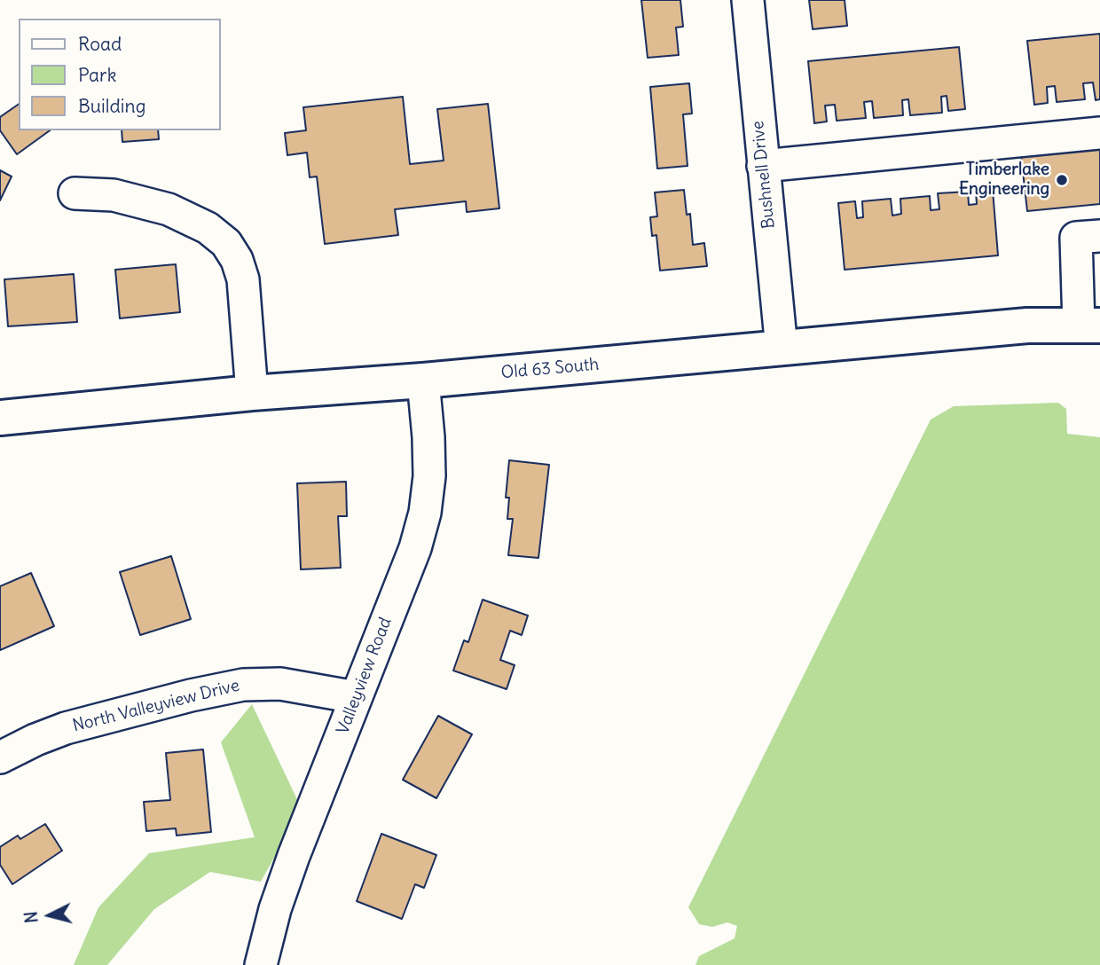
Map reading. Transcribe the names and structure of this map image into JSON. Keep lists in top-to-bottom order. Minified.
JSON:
{"streets":{"main road":["Old 63 South"],"street":["Bushnell Drive","Valleyview Road","North Valleyview Drive"]},"crossings":[["Bushnell Drive","Old 63 South"],["Old 63 South","Valleyview Road"],["Valleyview Road","North Valleyview Drive"]],"places":["Timberlake Engineering"],"legend":["Road","Park","Building"],"north":"left"}
